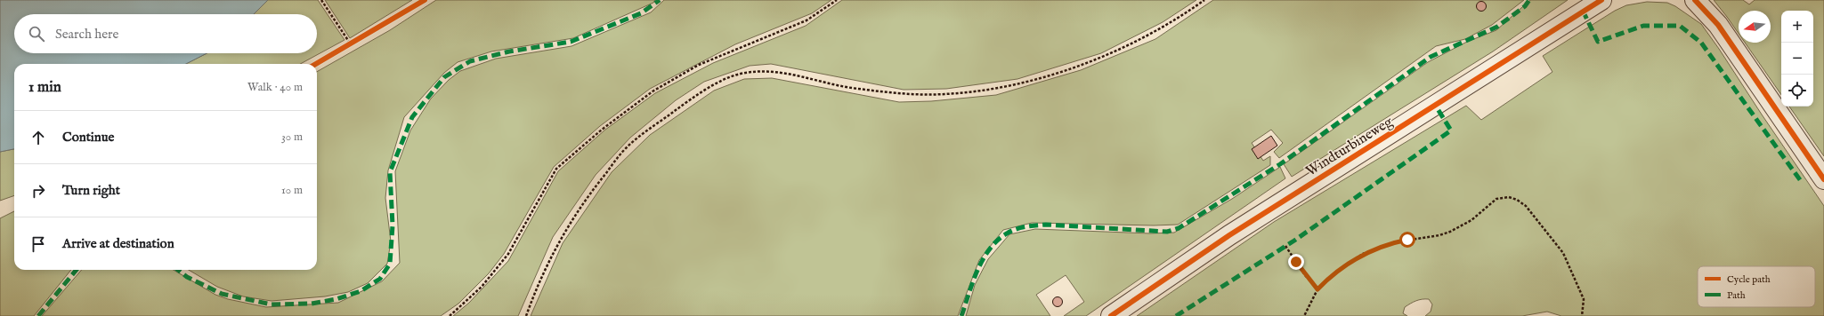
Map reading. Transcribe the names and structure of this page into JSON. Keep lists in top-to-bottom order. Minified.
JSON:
{"streets":{"street":["Windturbineweg"]},"legend":["Cycle path","Path"],"north":"left","page":{"map_buttons":["+","−"],"search":"Search here","heading":["1 min","Walk · 40 m"],"list":[["Continue","30 m"],["Turn right","10 m"],"Arrive at destination"]}}
